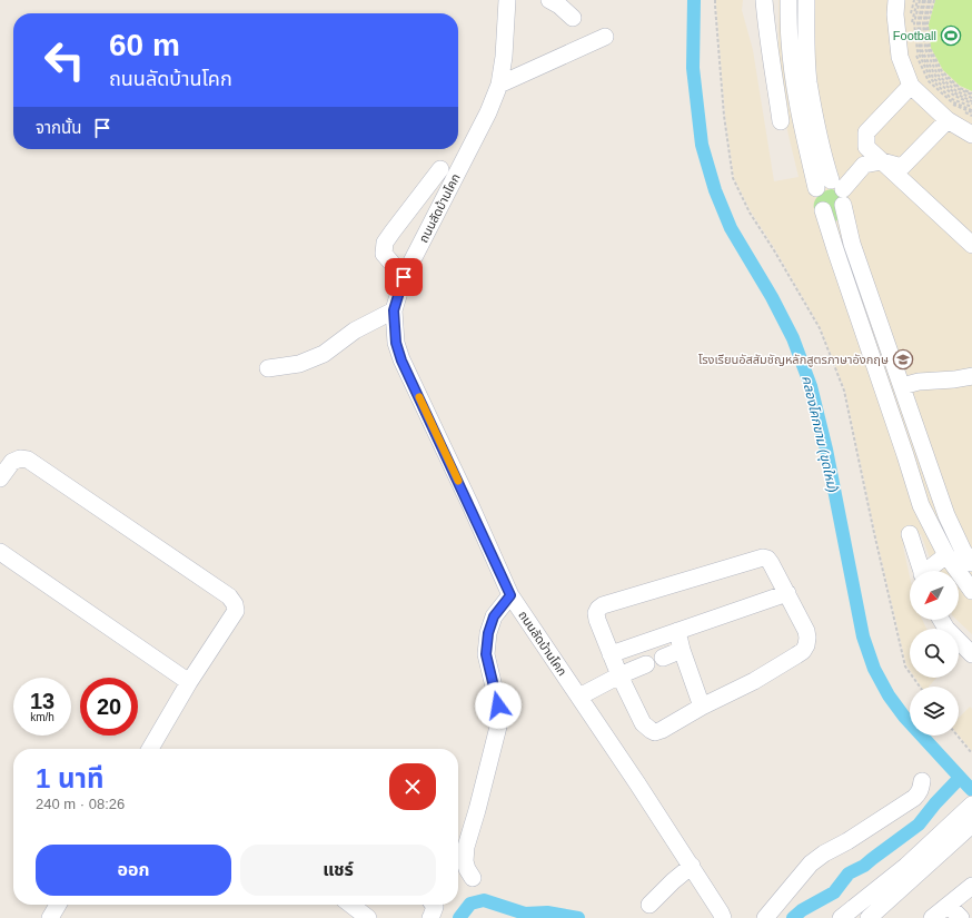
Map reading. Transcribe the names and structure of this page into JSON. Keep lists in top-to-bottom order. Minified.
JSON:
{"streets":{"street":["ถนนลัดบ้านโคก"]},"water":["คลองโคกขาม (ขุดใหม่)"],"places":{"sports":["Football"],"school or university":["โรงเรียนอัสสัมชัญหลักสูตรภาษาอังกฤษ"]},"north":"bottom left","page":{"turn":["60 m","ถนนลัดบ้านโคก"],"then":"จากนั้น","speed":"13 km/h","limit":"20","heading":["1 นาที","240 m · 08:26"],"buttons":["ออก","แชร์"]}}
